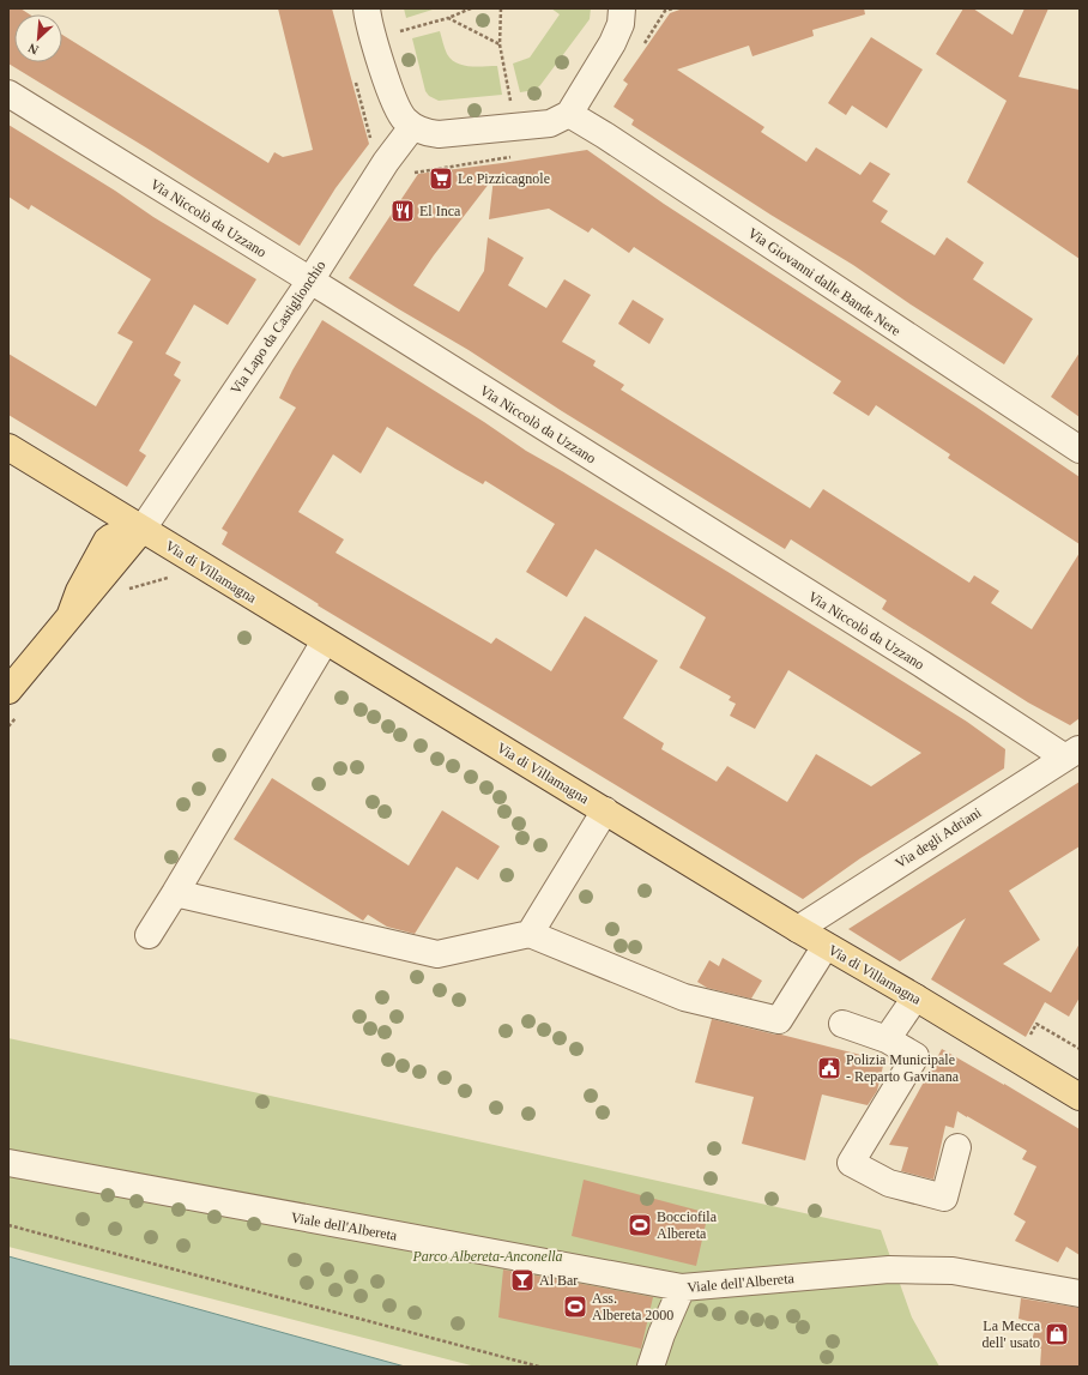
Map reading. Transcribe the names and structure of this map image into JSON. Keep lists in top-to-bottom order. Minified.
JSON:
{"streets":{"main road":["Via di Villamagna"],"street":["Via Niccolò da Uzzano","Via Giovanni dalle Bande Nere","Via Lapo da Castiglionchio","Via degli Adriani","Viale dell'Albereta"]},"crossings":[["Via Niccolò da Uzzano","Via Lapo da Castiglionchio"],["Via Niccolò da Uzzano","Via degli Adriani"],["Via Lapo da Castiglionchio","Via di Villamagna"],["Via di Villamagna","Via degli Adriani"]],"parks":["Parco Albereta-Anconella"],"places":{"supermarket":["Le Pizzicagnole"],"restaurant":["El Inca"],"public building":["Polizia Municipale - Reparto Gavinana"],"sports":["Bocciofila Albereta","Ass. Albereta 2000"],"bar":["Al Bar"],"shop":["La Mecca dell' usato"]},"north":"bottom left"}
